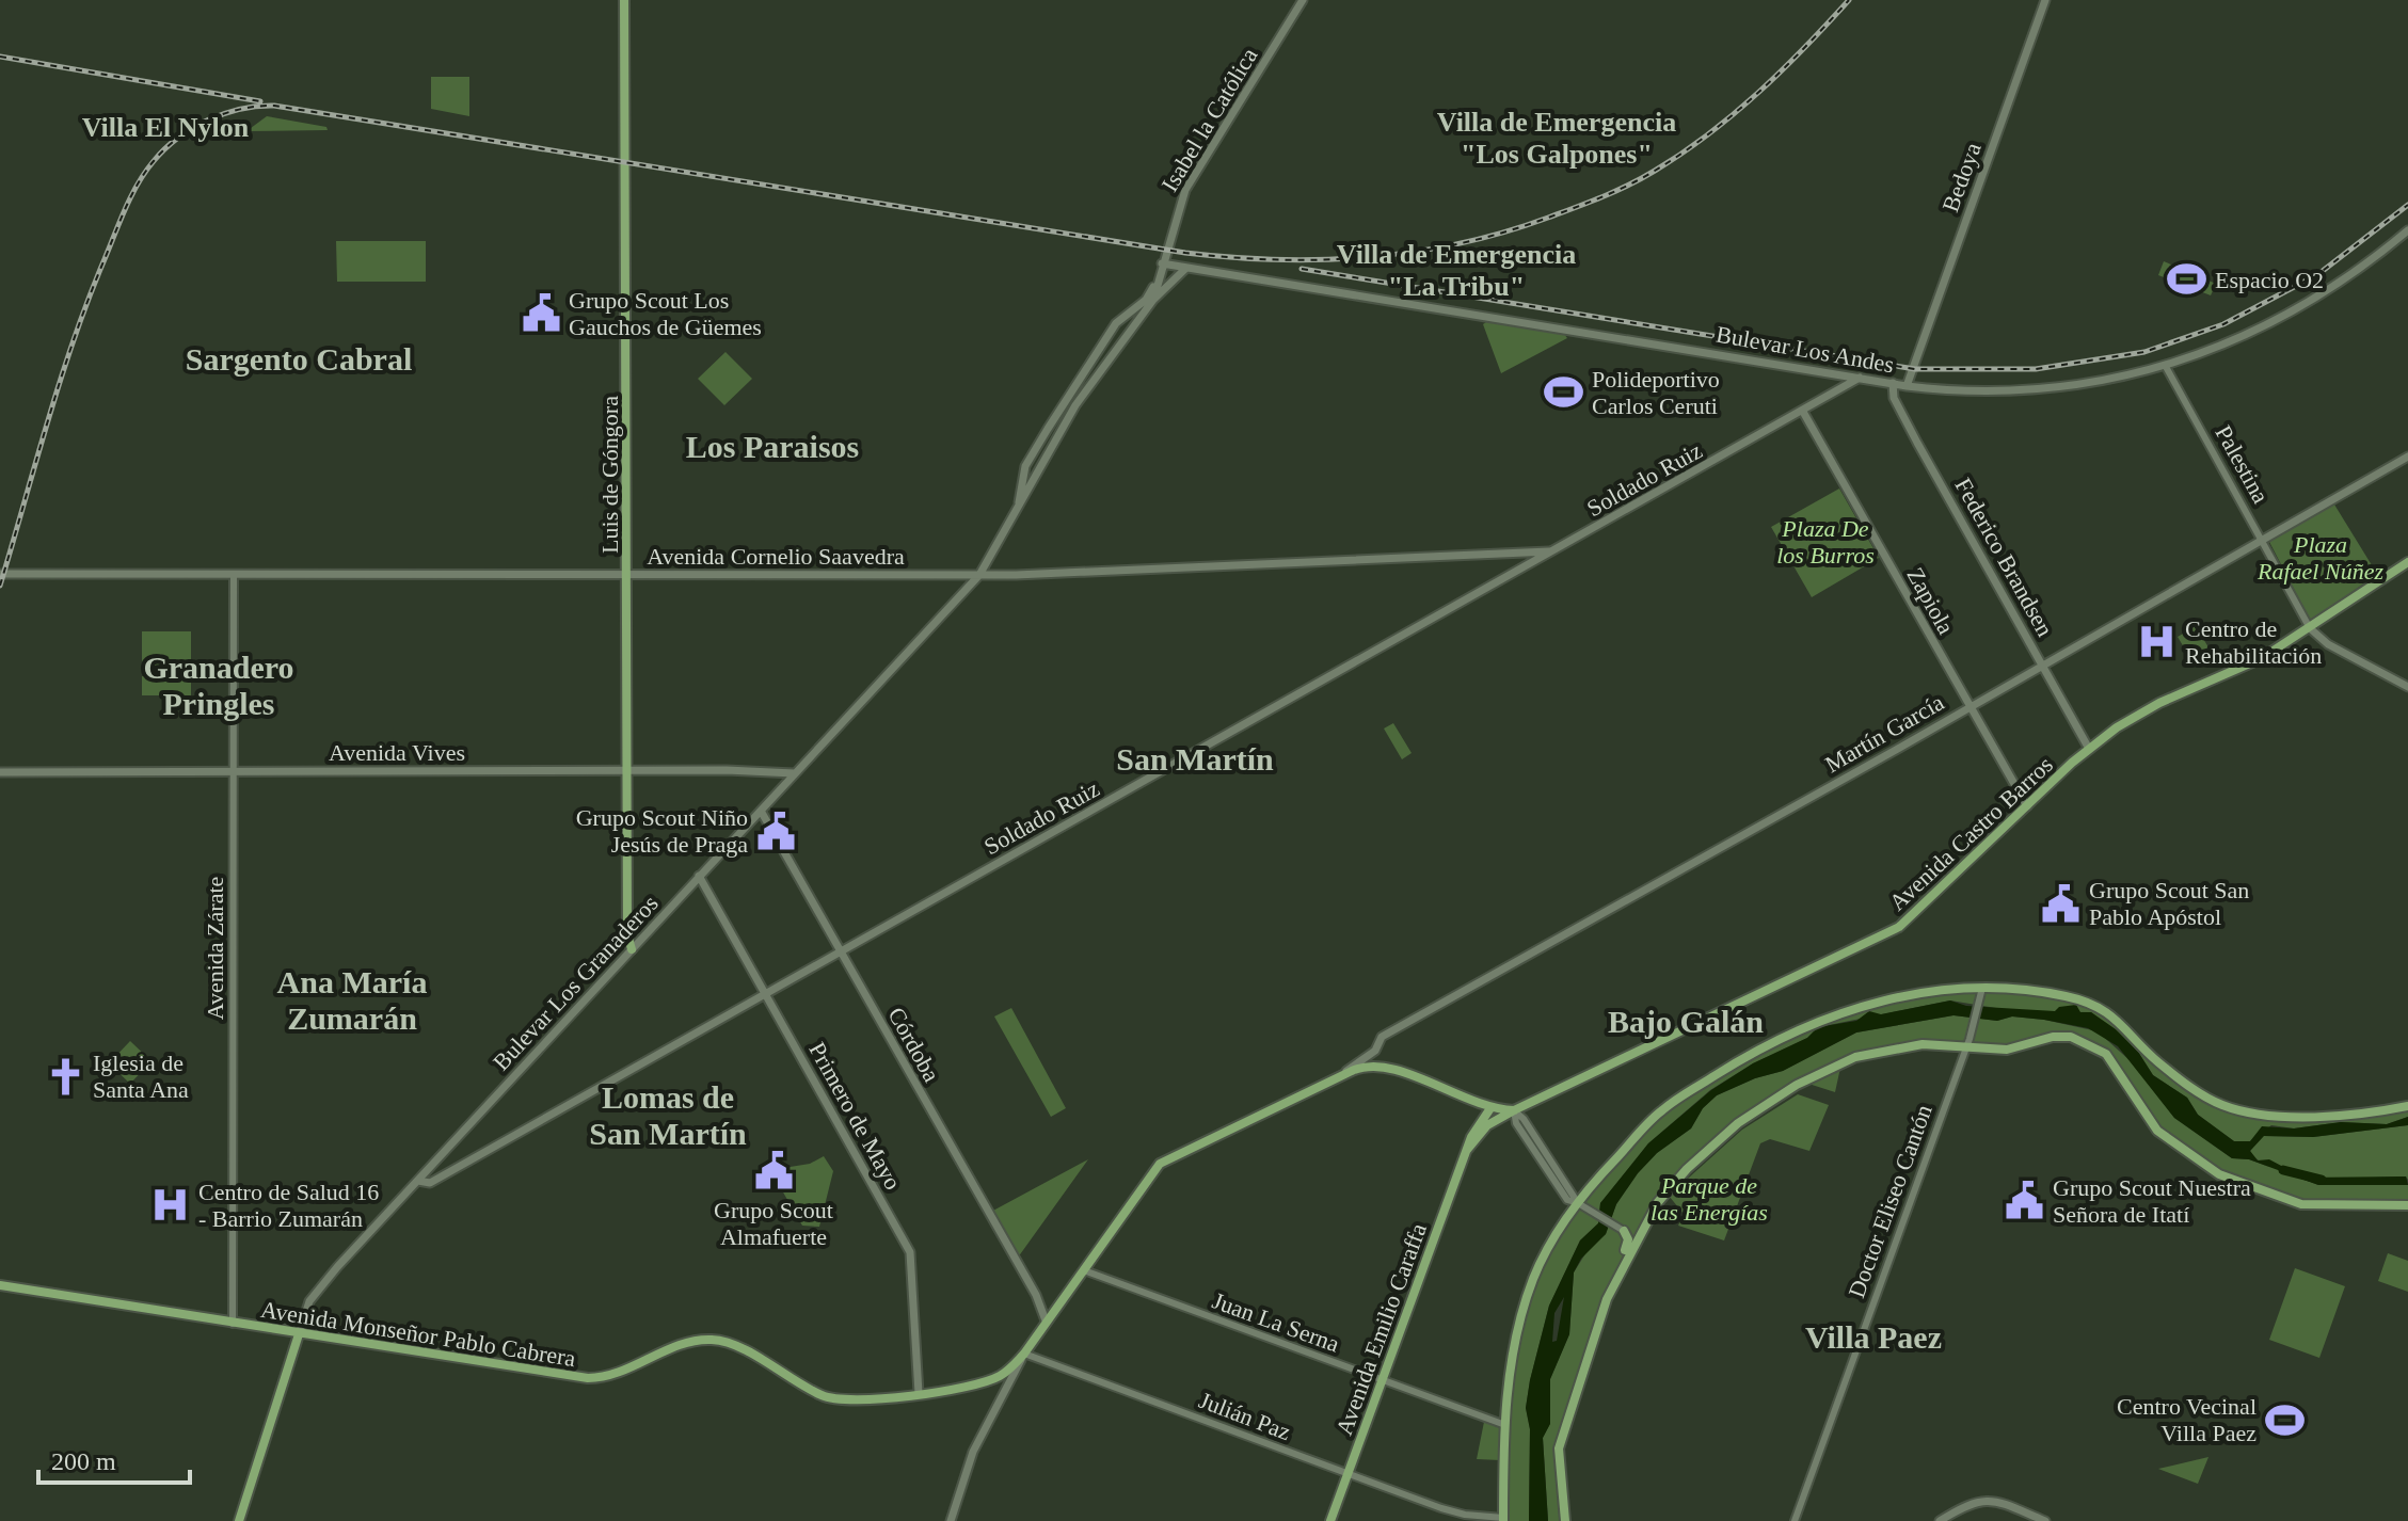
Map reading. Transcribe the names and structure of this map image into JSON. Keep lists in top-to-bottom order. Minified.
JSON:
{"streets":{"main road":["Isabel la Católica","Bedoya","Bulevar Los Andes","Luis de Góngora","Soldado Ruiz","Avenida Cornelio Saavedra","Federico Brandsen","Zapiola","Martín García","Avenida Vives","Avenida Castro Barros","Bulevar Los Granaderos","Córdoba","Primero de Mayo","Avenida Emilio Caraffa","Avenida Monseñor Pablo Cabrera"],"street":["Palestina","Avenida Zárate","Doctor Eliseo Cantón","Juan La Serna","Julián Paz"]},"crossings":[["Isabel la Católica","Bulevar Los Andes"],["Isabel la Católica","Bulevar Los Granaderos"],["Bedoya","Bulevar Los Andes"],["Bulevar Los Andes","Palestina"],["Bulevar Los Andes","Soldado Ruiz"],["Bulevar Los Andes","Federico Brandsen"],["Bulevar Los Andes","Bulevar Los Granaderos"],["Palestina","Martín García"],["Palestina","Avenida Castro Barros"],["Luis de Góngora","Avenida Cornelio Saavedra"],["Luis de Góngora","Avenida Vives"],["Luis de Góngora","Bulevar Los Granaderos"],["Soldado Ruiz","Avenida Cornelio Saavedra"],["Soldado Ruiz","Zapiola"],["Soldado Ruiz","Bulevar Los Granaderos"],["Soldado Ruiz","Córdoba"],["Soldado Ruiz","Primero de Mayo"],["Avenida Cornelio Saavedra","Avenida Zárate"],["Avenida Cornelio Saavedra","Bulevar Los Granaderos"],["Federico Brandsen","Martín García"],["Federico Brandsen","Avenida Castro Barros"],["Zapiola","Martín García"],["Zapiola","Avenida Castro Barros"],["Martín García","Avenida Monseñor Pablo Cabrera"],["Avenida Vives","Avenida Zárate"],["Avenida Vives","Bulevar Los Granaderos"],["Avenida Castro Barros","Avenida Emilio Caraffa"],["Avenida Zárate","Avenida Monseñor Pablo Cabrera"],["Bulevar Los Granaderos","Córdoba"],["Bulevar Los Granaderos","Primero de Mayo"],["Bulevar Los Granaderos","Avenida Monseñor Pablo Cabrera"],["Córdoba","Avenida Monseñor Pablo Cabrera"],["Primero de Mayo","Avenida Monseñor Pablo Cabrera"],["Juan La Serna","Avenida Emilio Caraffa"],["Juan La Serna","Avenida Monseñor Pablo Cabrera"],["Avenida Emilio Caraffa","Avenida Monseñor Pablo Cabrera"],["Avenida Emilio Caraffa","Julián Paz"],["Avenida Monseñor Pablo Cabrera","Julián Paz"]],"districts":["Villa de Emergencia \"Los Galpones\"","Villa El Nylon","Villa de Emergencia \"La Tribu\"","Sargento Cabral","Los Paraisos","Granadero Pringles","San Martín","Ana María Zumarán","Bajo Galán","Lomas de San Martín","Villa Paez"],"parks":["Plaza De los Burros","Plaza Rafael Núñez","Parque de las Energías"],"places":{"sports":["Espacio O2","Polideportivo Carlos Ceruti","Centro Vecinal Villa Paez"],"public building":["Grupo Scout Los Gauchos de Güemes","Grupo Scout Niño Jesús de Praga","Grupo Scout San Pablo Apóstol","Grupo Scout Almafuerte","Grupo Scout Nuestra Señora de Itatí"],"hospital":["Centro de Rehabilitación","Centro de Salud 16 - Barrio Zumarán"],"church":["Iglesia de Santa Ana"]},"scale_bar":"200 m"}
